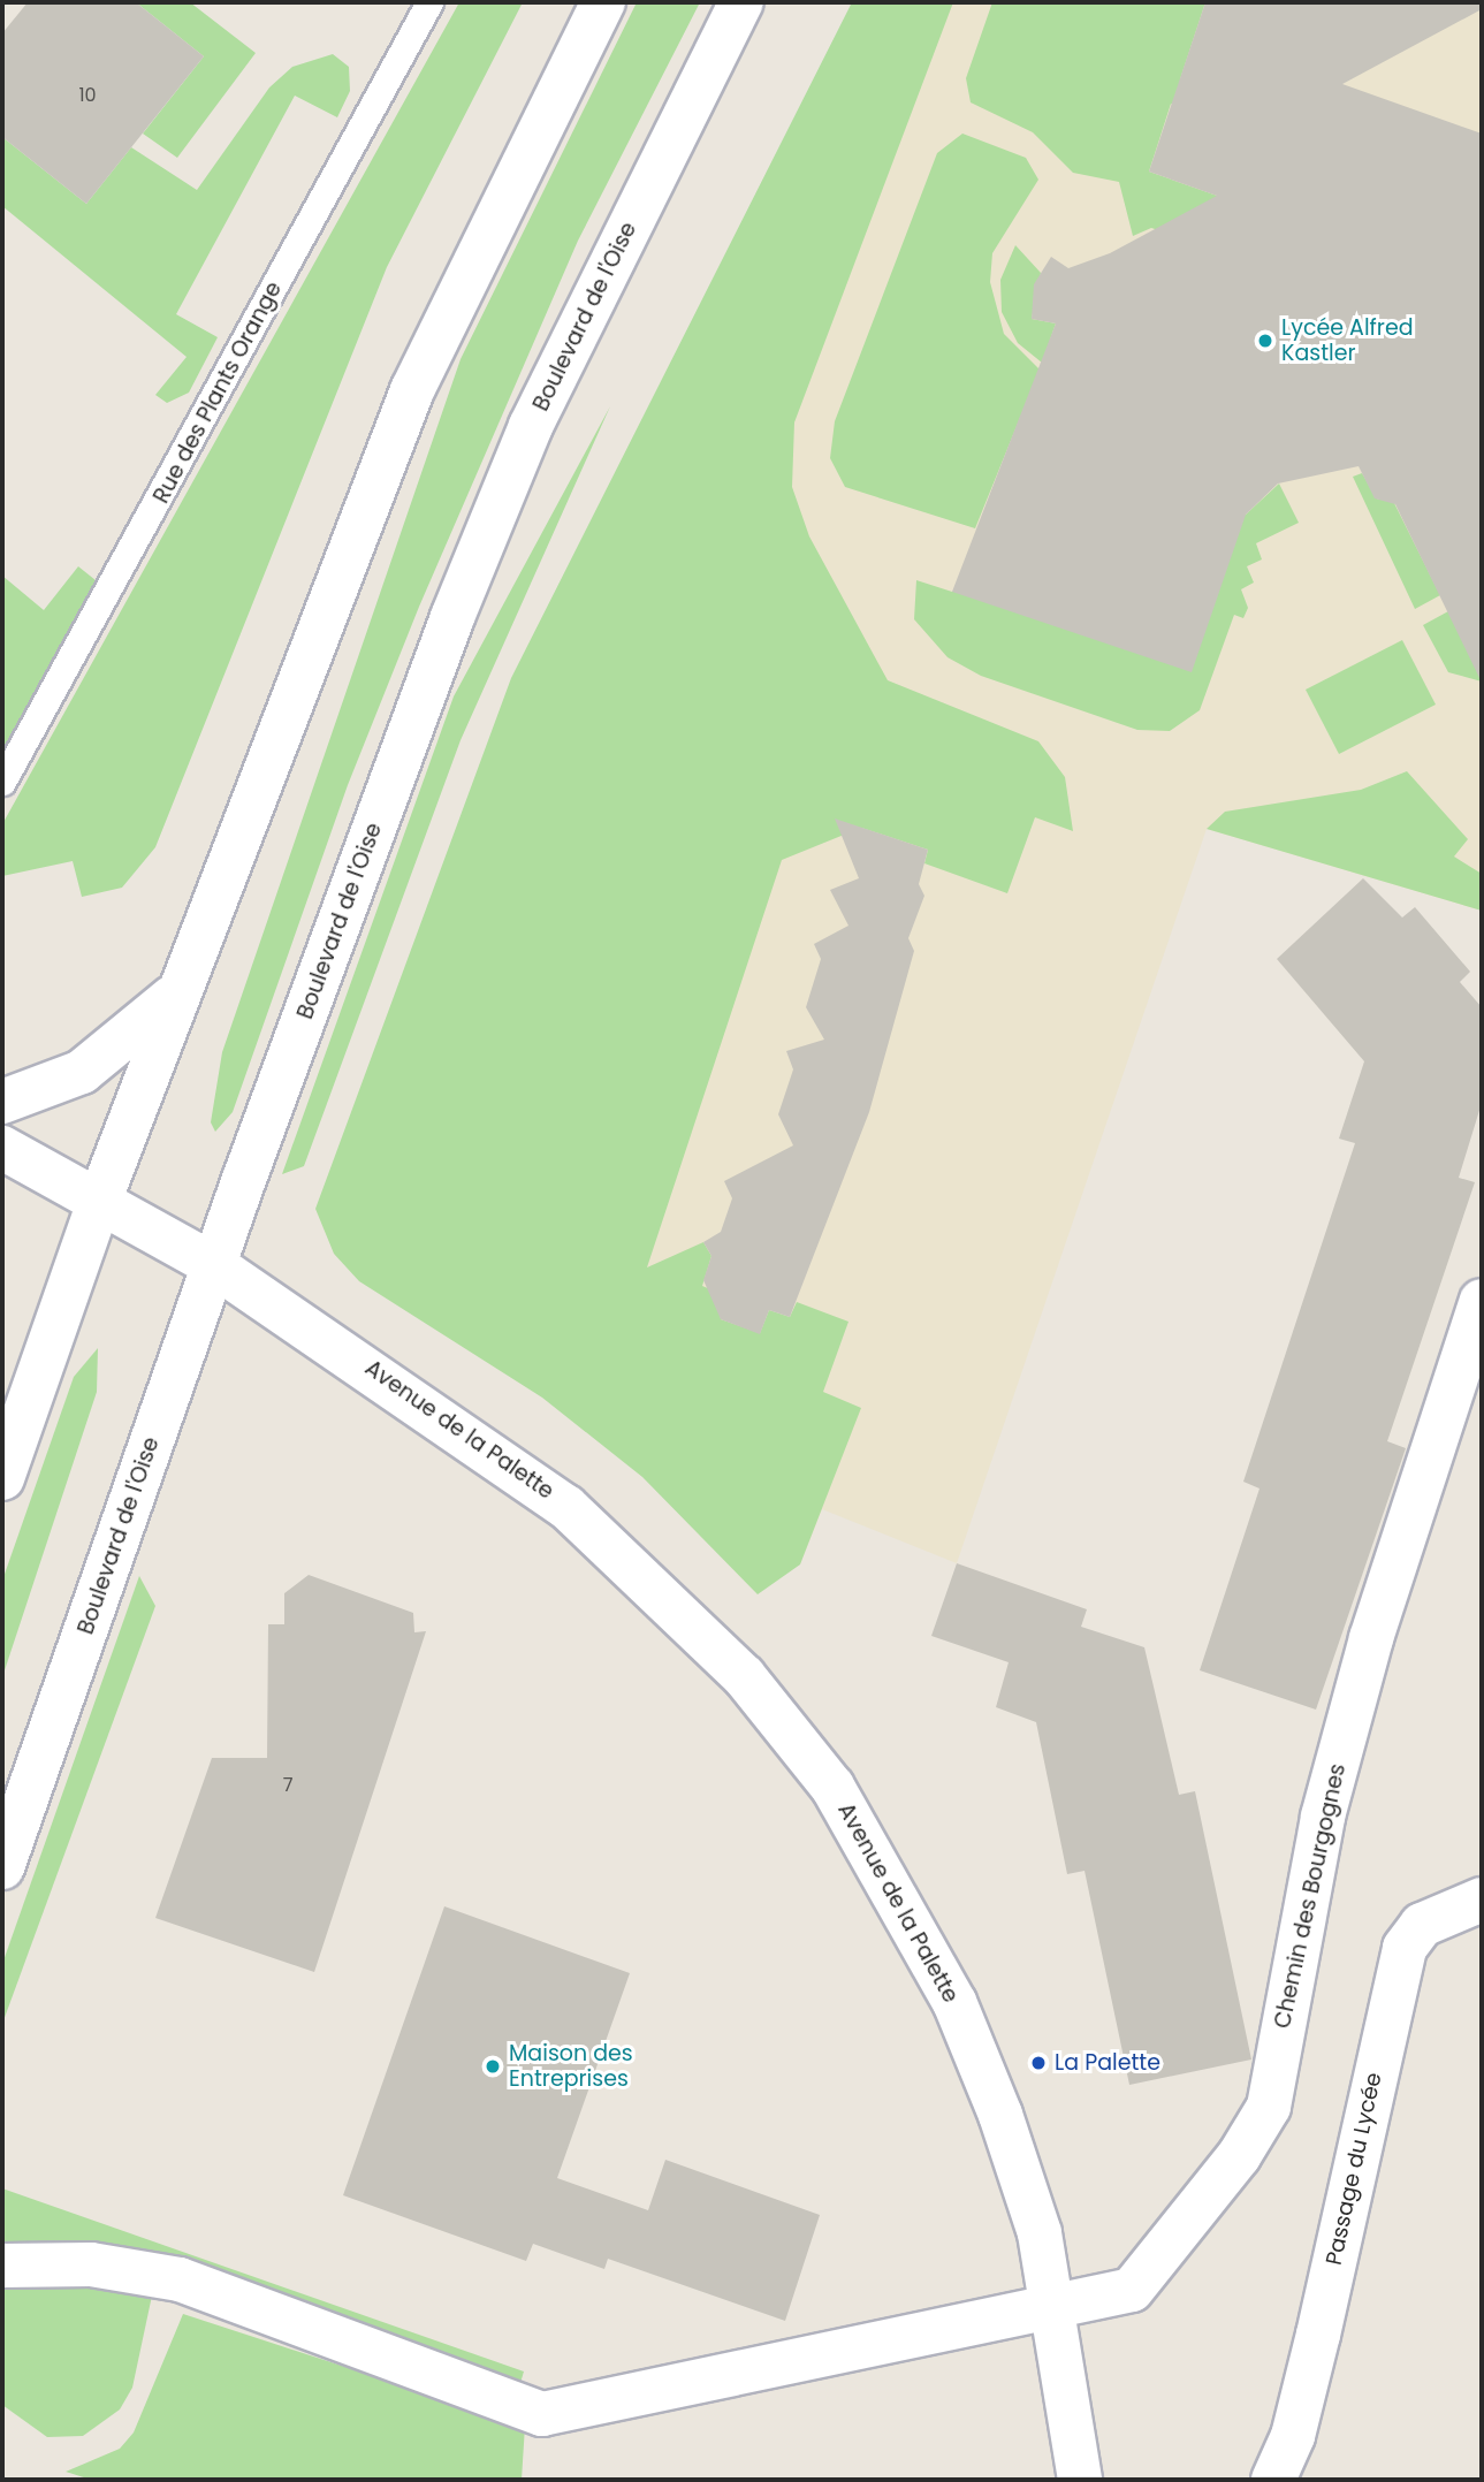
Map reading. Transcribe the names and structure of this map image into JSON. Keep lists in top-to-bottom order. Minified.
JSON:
{"streets":{"street":["Boulevard de l'Oise","Avenue de la Palette","Chemin des Bourgognes","Passage du Lycée"],"lane":["Rue des Plants Orange"]},"crossings":[["Boulevard de l'Oise","Avenue de la Palette"],["Avenue de la Palette","Chemin des Bourgognes"]],"places":["Lycée Alfred Kastler","La Palette","Maison des Entreprises"],"house_numbers":["10","7"]}
